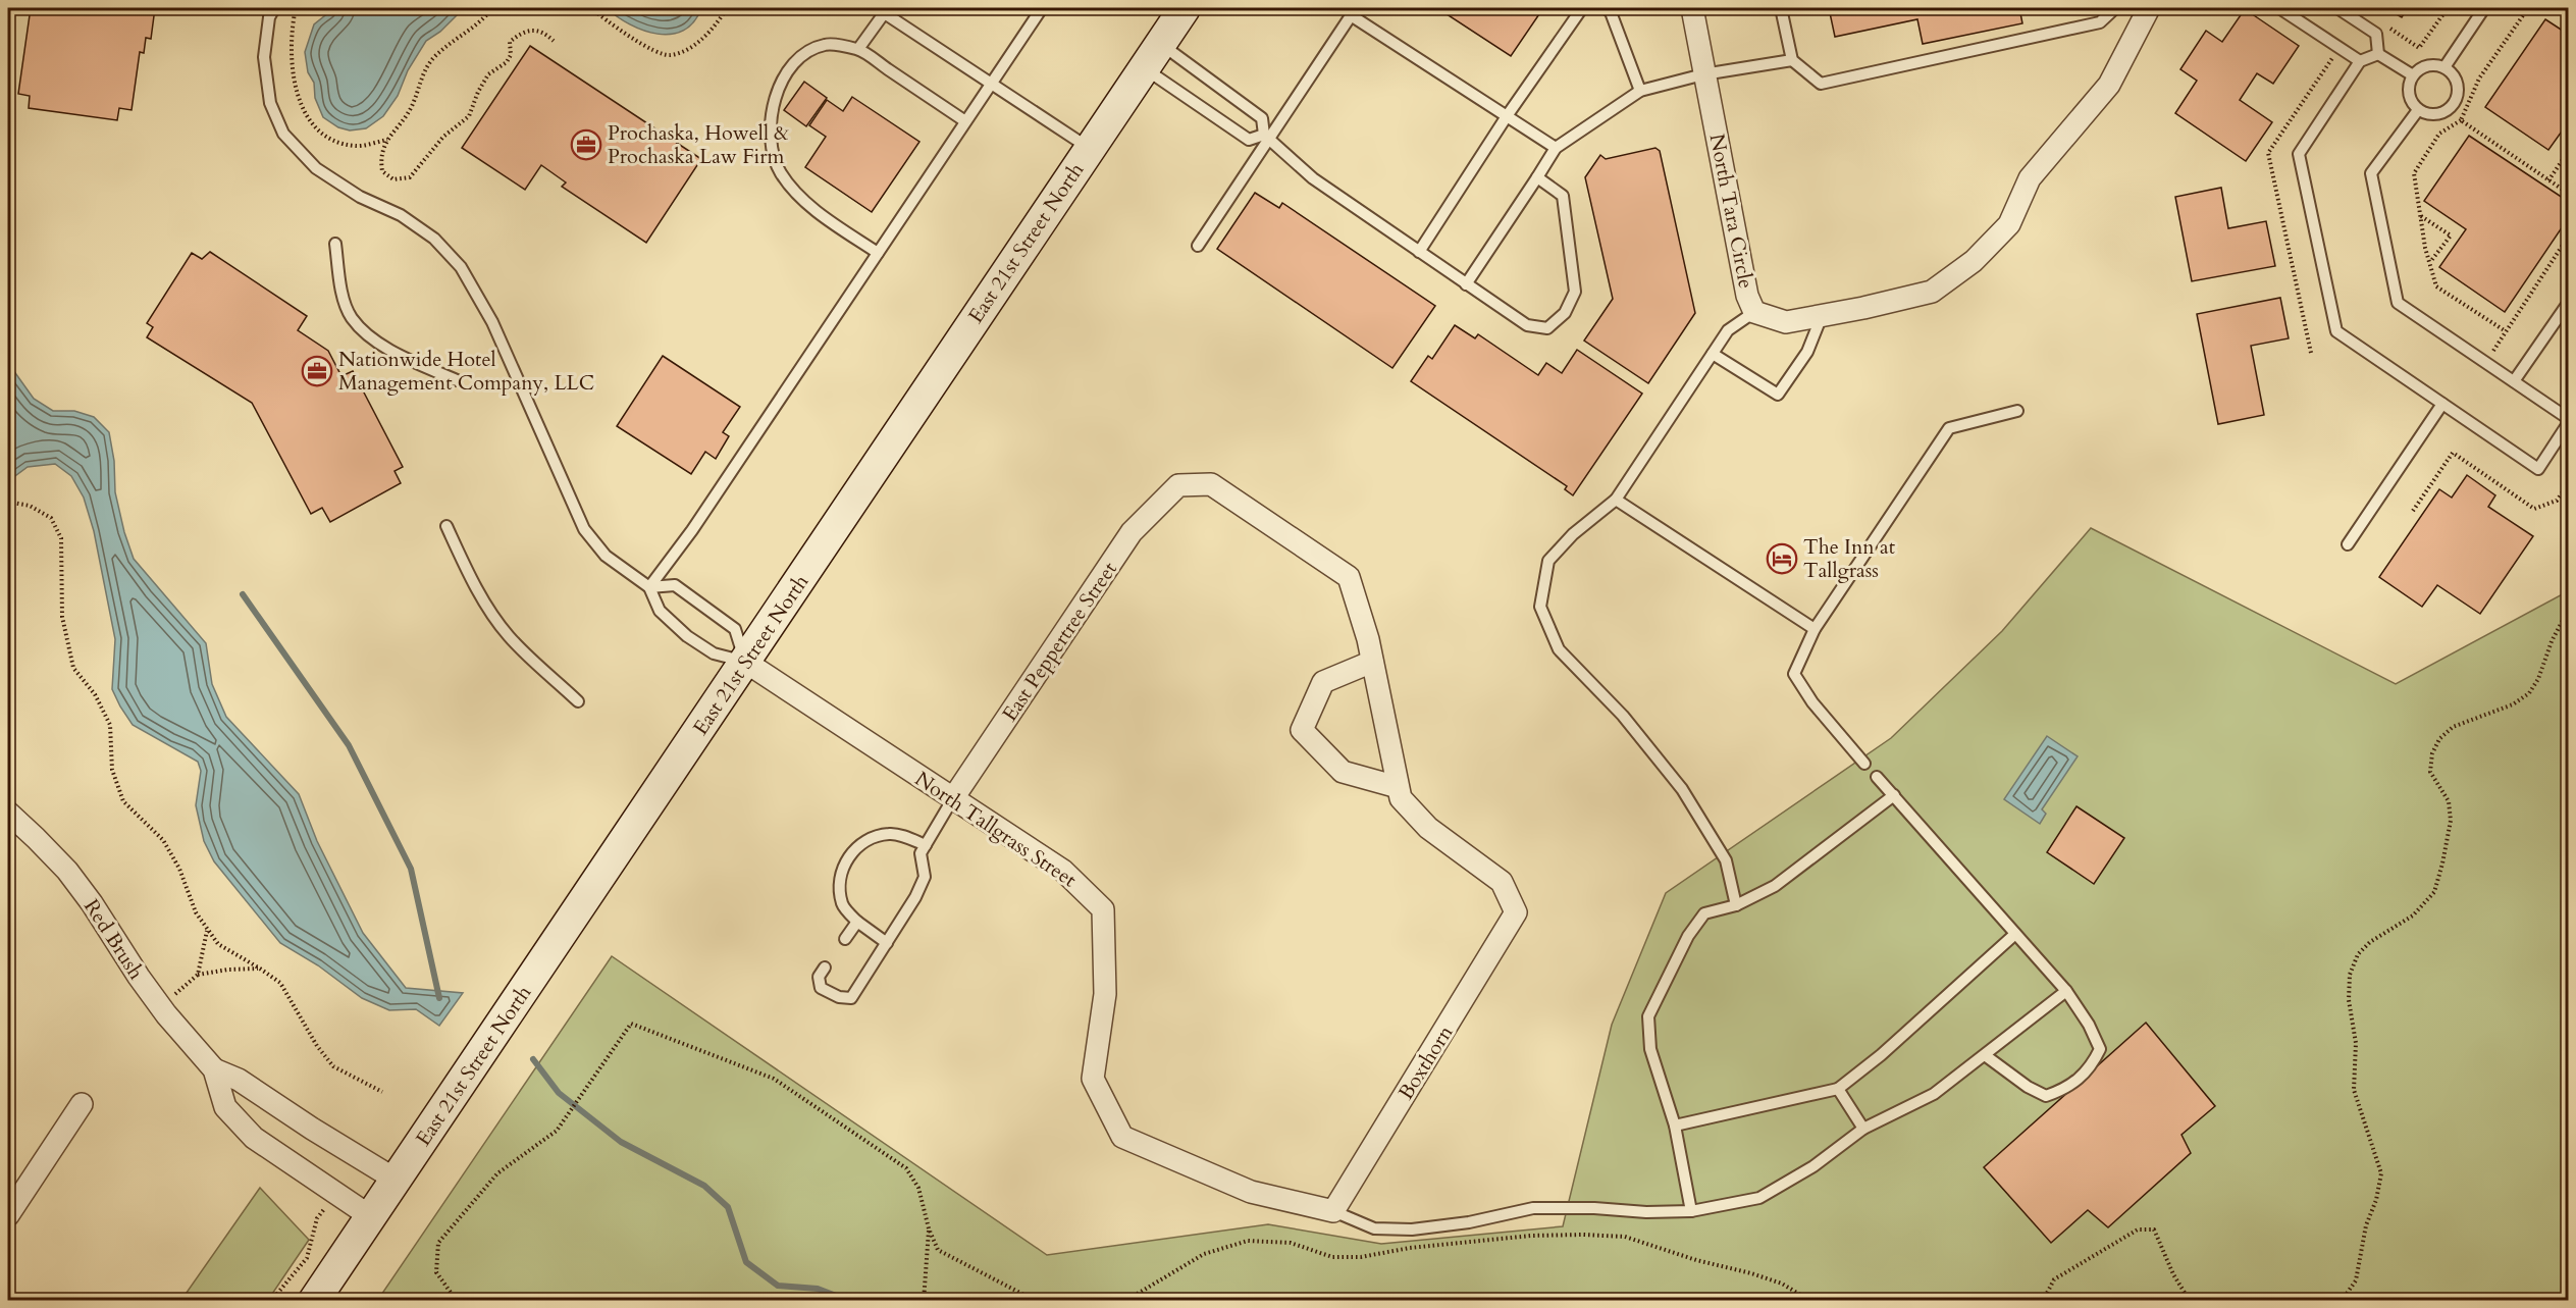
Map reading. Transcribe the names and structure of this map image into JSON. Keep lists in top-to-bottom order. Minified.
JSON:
{"streets":{"main road":["East 21st Street North"],"street":["North Tara Circle","East Peppertree Street","North Tallgrass Street","Red Brush","Boxthorn"]},"crossings":[["East 21st Street North","North Tallgrass Street"],["East 21st Street North","Red Brush"],["East Peppertree Street","North Tallgrass Street"],["North Tallgrass Street","Boxthorn"]],"places":{"office":["Prochaska, Howell & Prochaska Law Firm","Nationwide Hotel Management Company, LLC"],"hotel":["The Inn at Tallgrass"]}}
